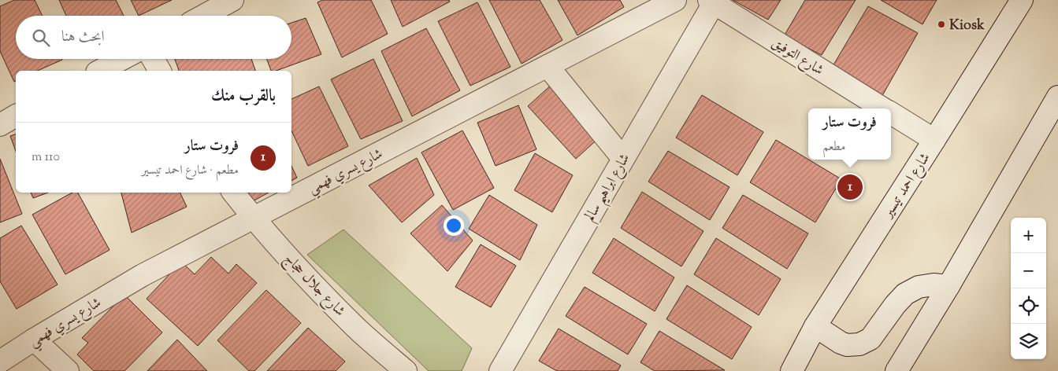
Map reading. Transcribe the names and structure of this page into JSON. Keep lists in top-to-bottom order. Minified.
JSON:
{"streets":{"street":["شارع التوفيق","شارع يسري فهمي","شارع احمد تيسير","شارع ابراهيم سالم","شارع جلال حجاج"]},"crossings":[["شارع التوفيق","شارع احمد تيسير"],["شارع التوفيق","شارع ابراهيم سالم"],["شارع يسري فهمي","شارع جلال حجاج"]],"places":["Kiosk"],"page":{"search":"ابحث هنا","heading":"بالقرب منك","popup":["فروت ستار","مطعم"],"list":[{"mark":"1","name":"فروت ستار","note":"مطعم · شارع احمد تيسير","value":"110 m"}],"pins":"1","map_buttons":["+","−"]}}
